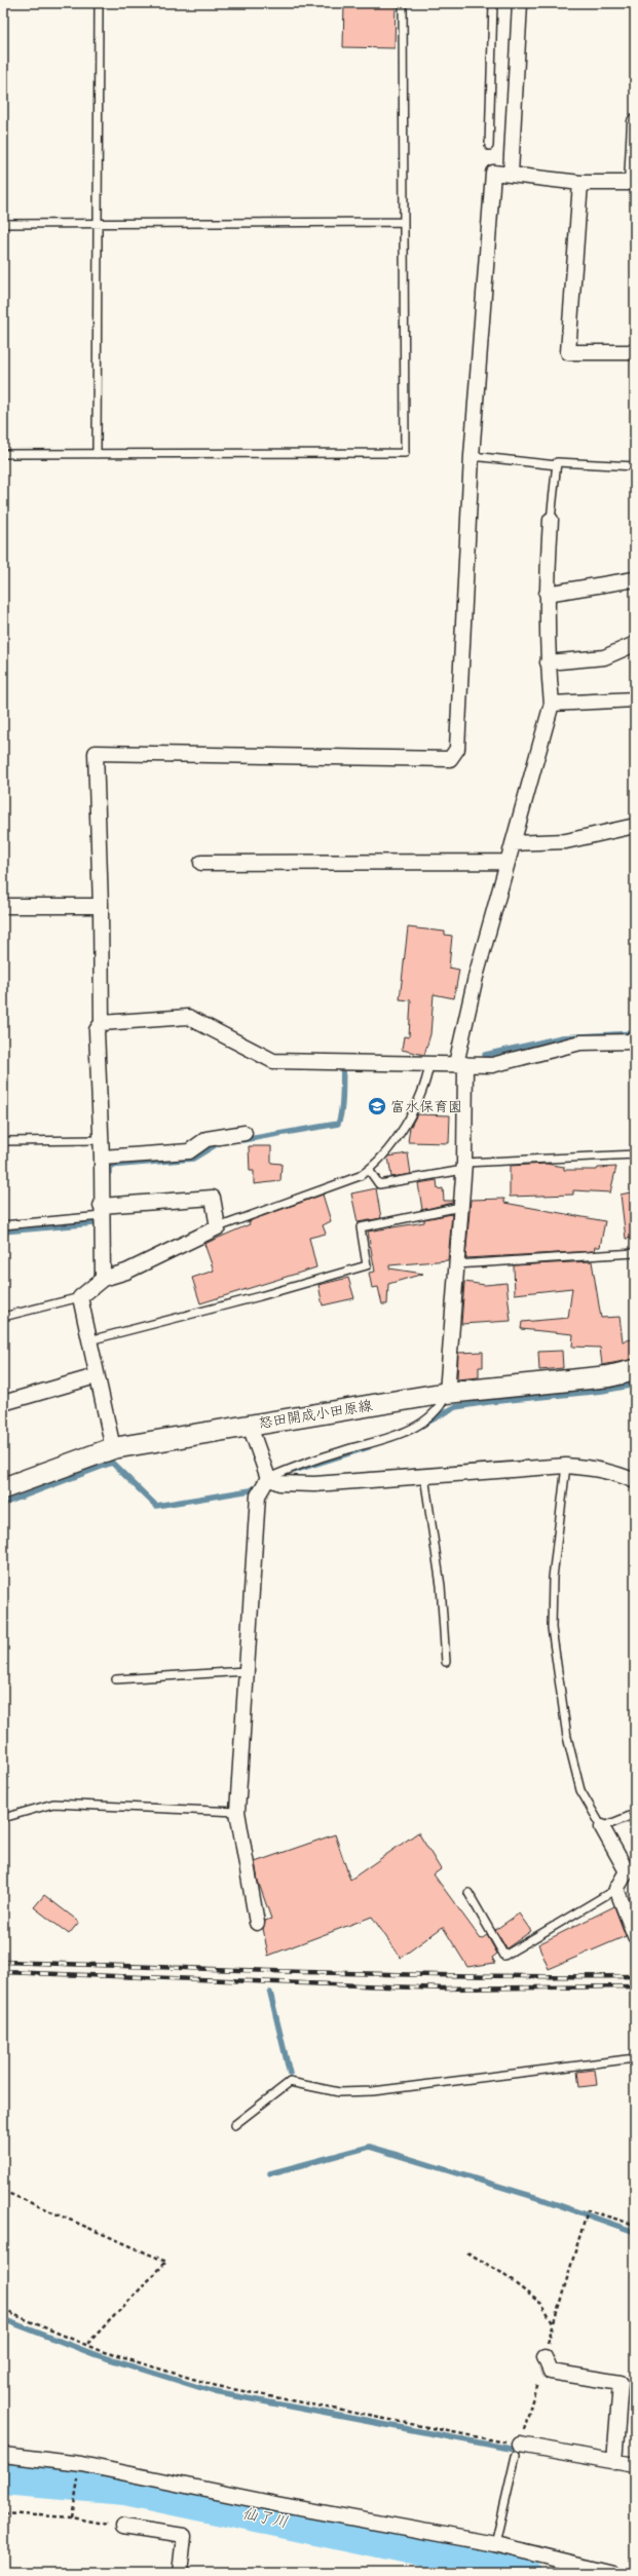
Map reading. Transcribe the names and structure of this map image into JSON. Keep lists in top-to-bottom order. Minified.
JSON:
{"streets":{"main road":["怒田開成小田原線"]},"water":["仙了川"],"places":{"school or university":["富水保育園"]}}
